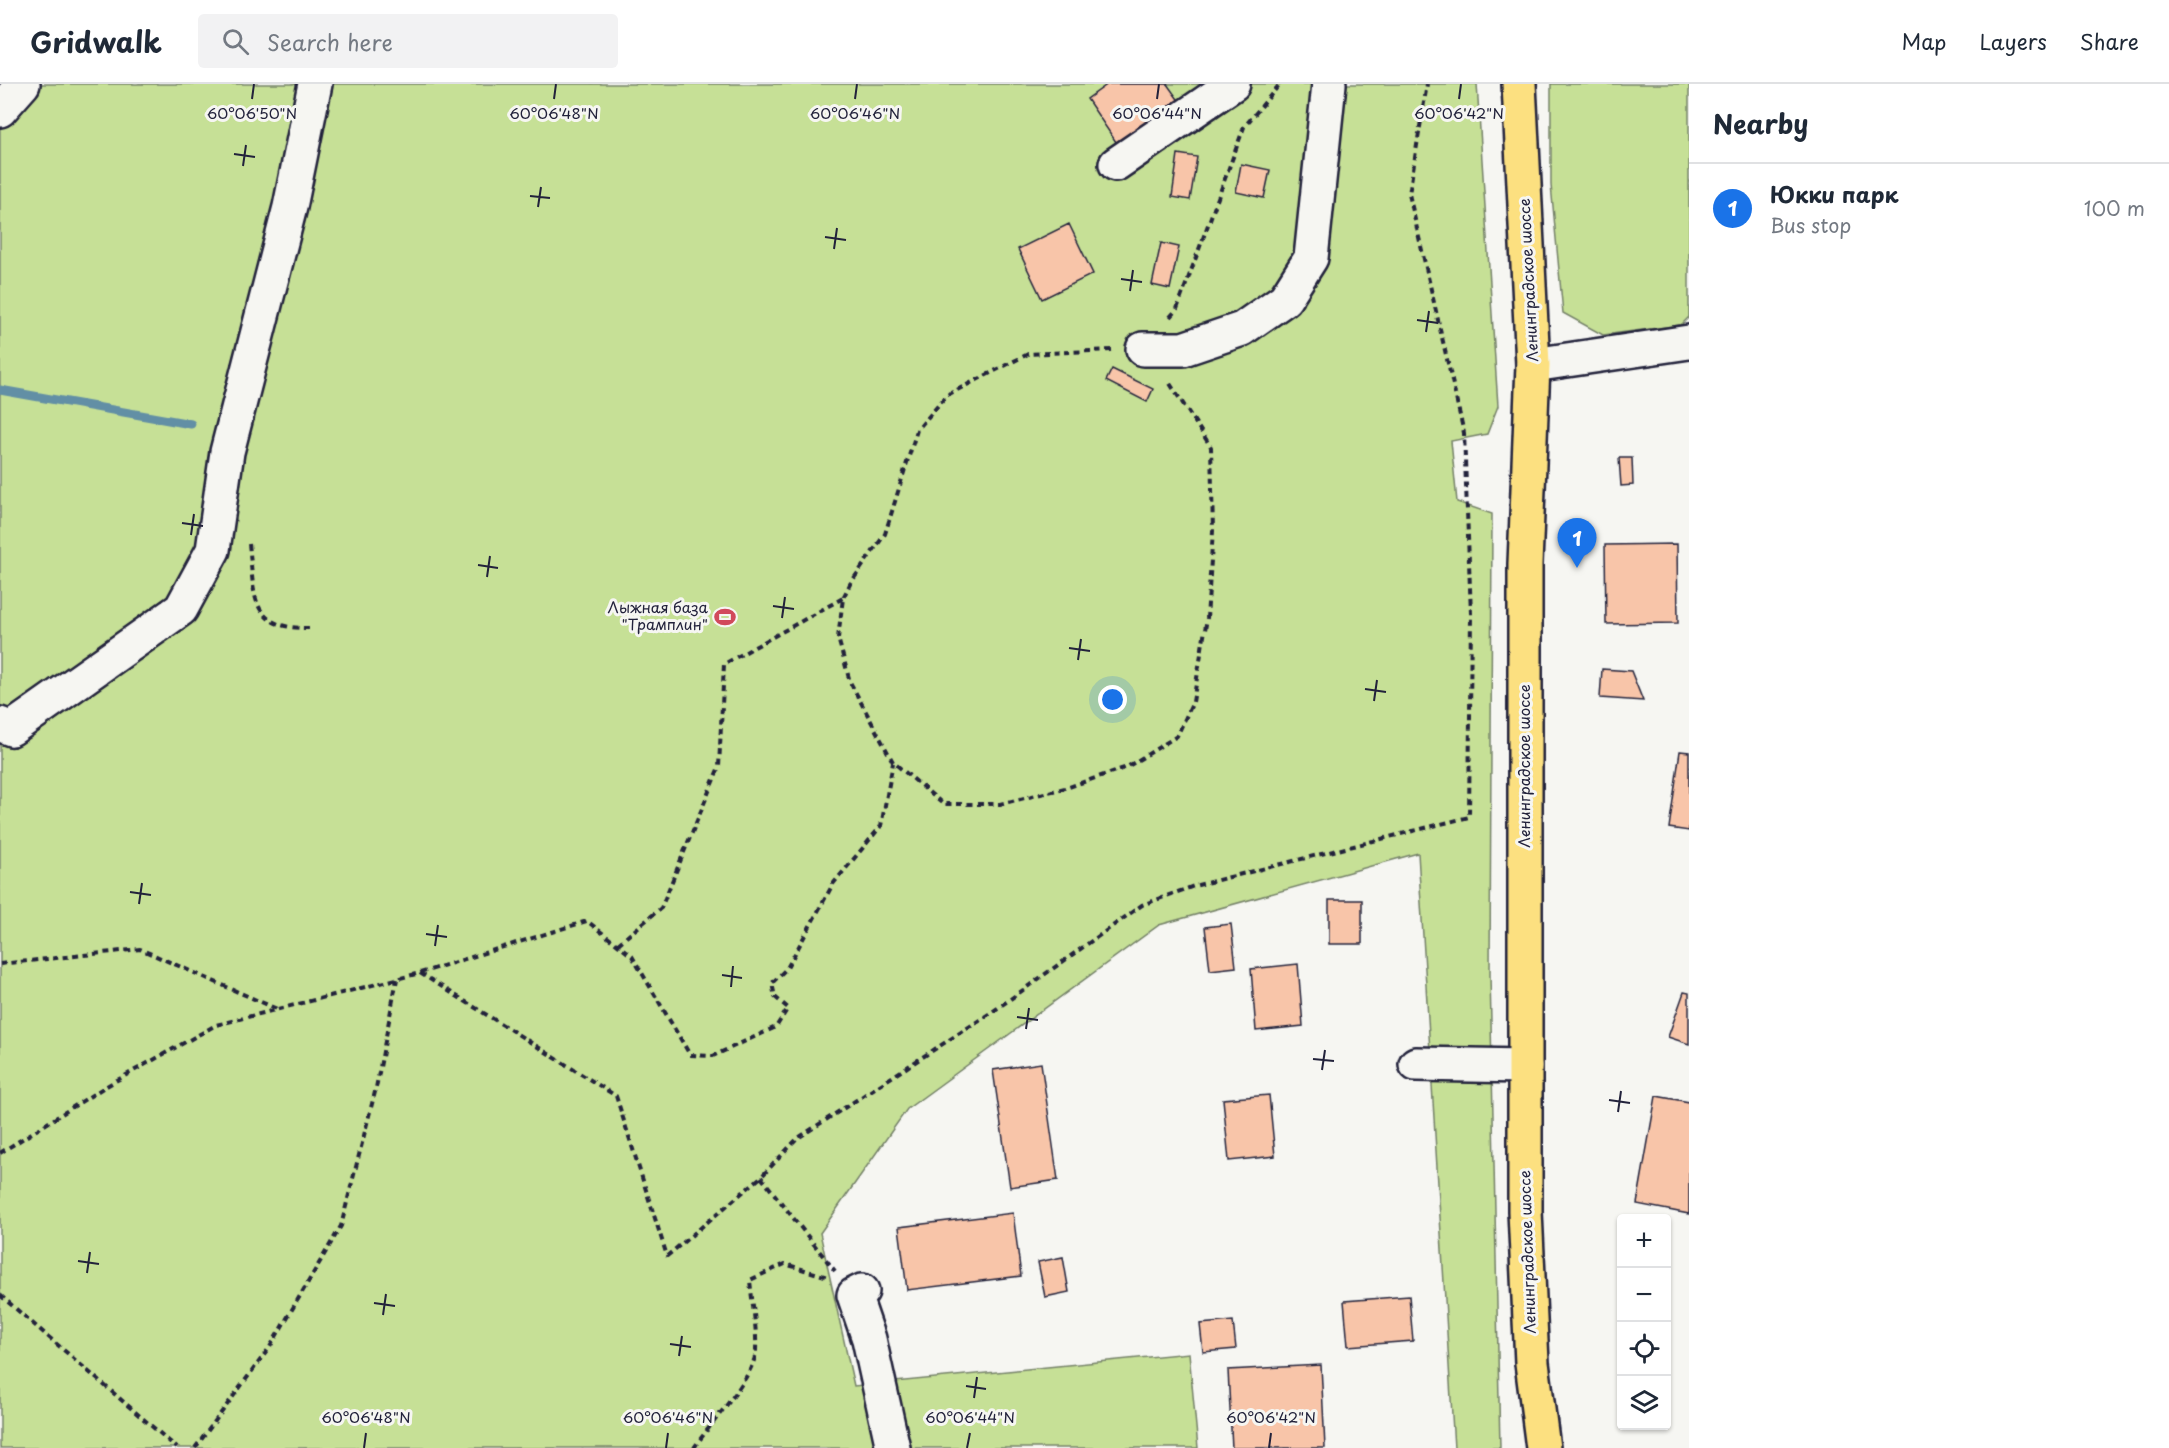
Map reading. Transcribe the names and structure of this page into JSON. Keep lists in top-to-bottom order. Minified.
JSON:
{"streets":{"main road":["Ленинградское шоссе"]},"places":{"sports":["Лыжная база \"Трамплин\""]},"page":{"header":"Gridwalk","search":"Search here","nav":["Map","Layers","Share"],"heading":"Nearby","list":[{"mark":"1","name":"Юкки парк","note":"Bus stop","value":"100 m"}],"pins":"1","map_buttons":["+","−"]},"coordinates":["60°06'50\"N","60°06'48\"N","60°06'46\"N","60°06'44\"N","60°06'42\"N"]}
